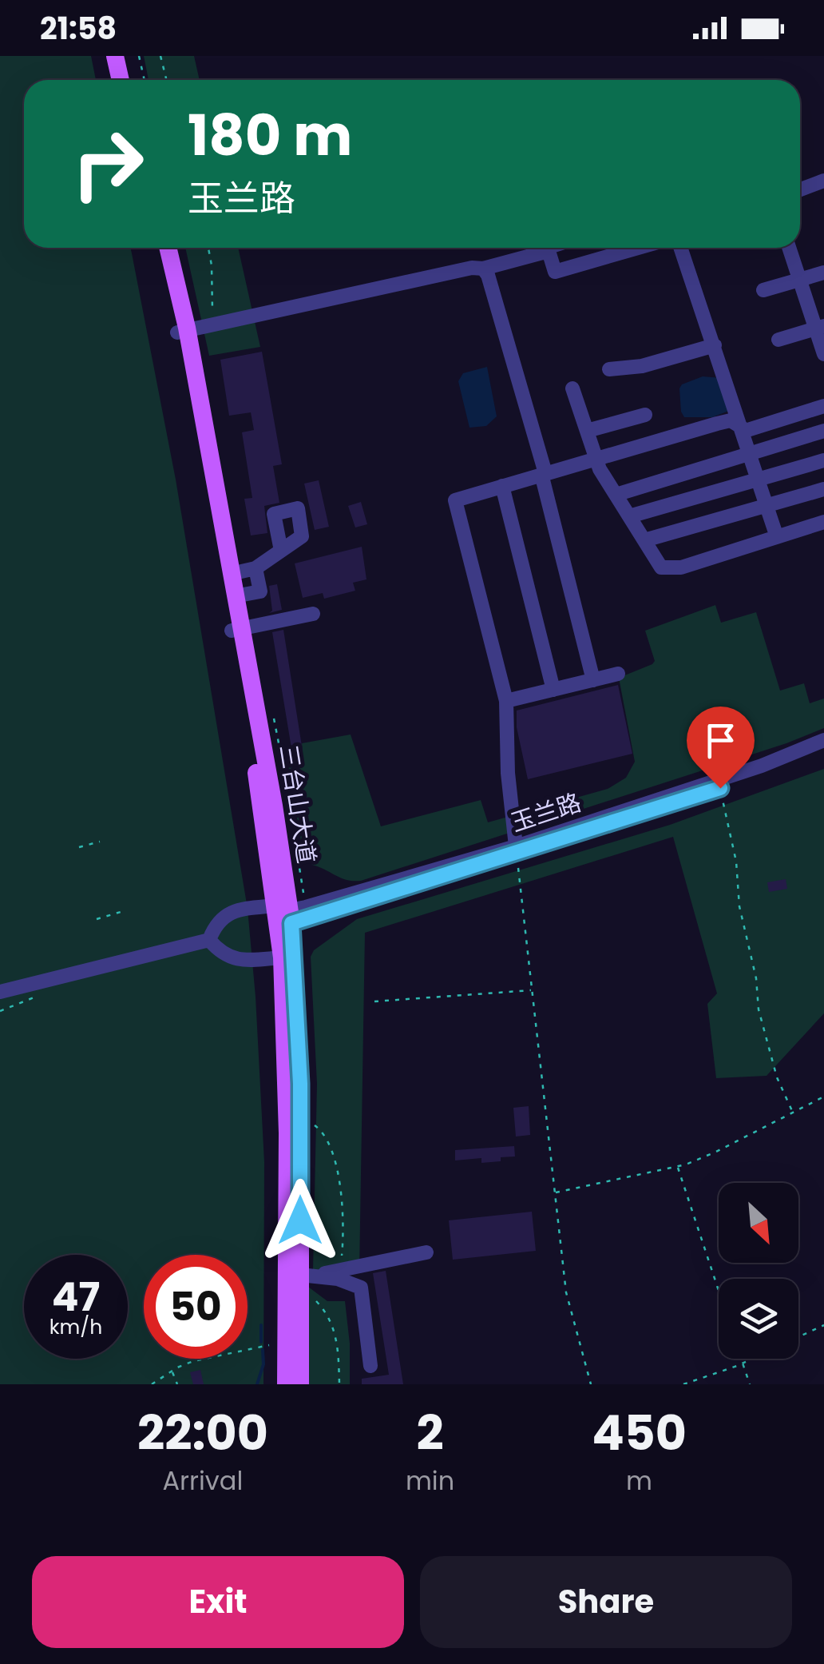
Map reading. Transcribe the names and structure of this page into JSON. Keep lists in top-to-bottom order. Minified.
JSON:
{"streets":{"main road":["三台山大道"],"street":["玉兰路"]},"crossings":[["三台山大道","玉兰路"]],"north":"bottom right","page":{"status":"21:58","turn":["180 m","玉兰路"],"speed":"47 km/h","limit":"50","eta":["22:00","Arrival","2","min","450","m"],"buttons":["Exit","Share"]}}
